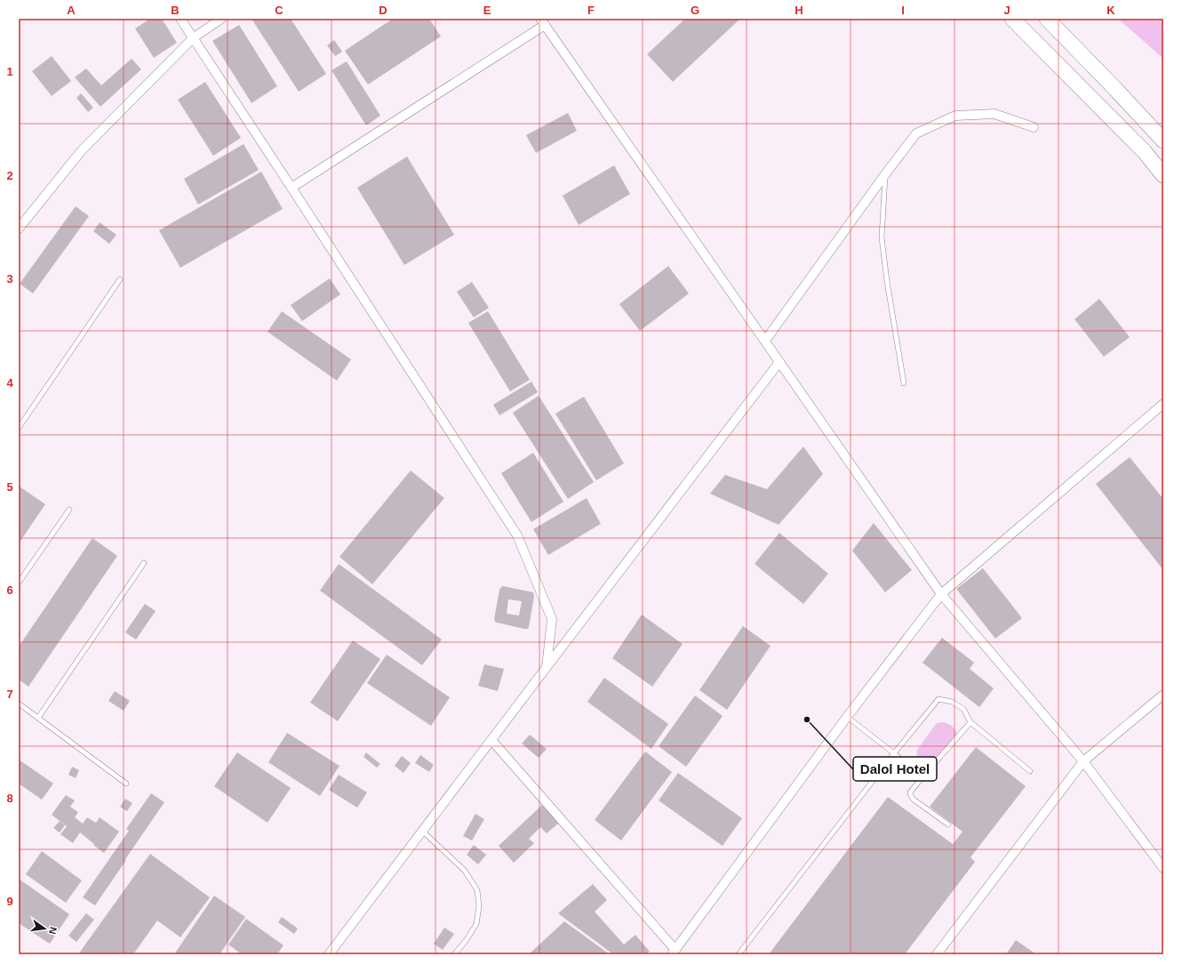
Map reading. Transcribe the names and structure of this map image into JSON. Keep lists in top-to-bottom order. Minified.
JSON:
{"places":["Dalol Hotel"],"north":"right","grid":{"columns":["A","B","C","D","E","F","G","H","I","J","K"],"rows":["1","2","3","4","5","6","7","8","9"]}}
